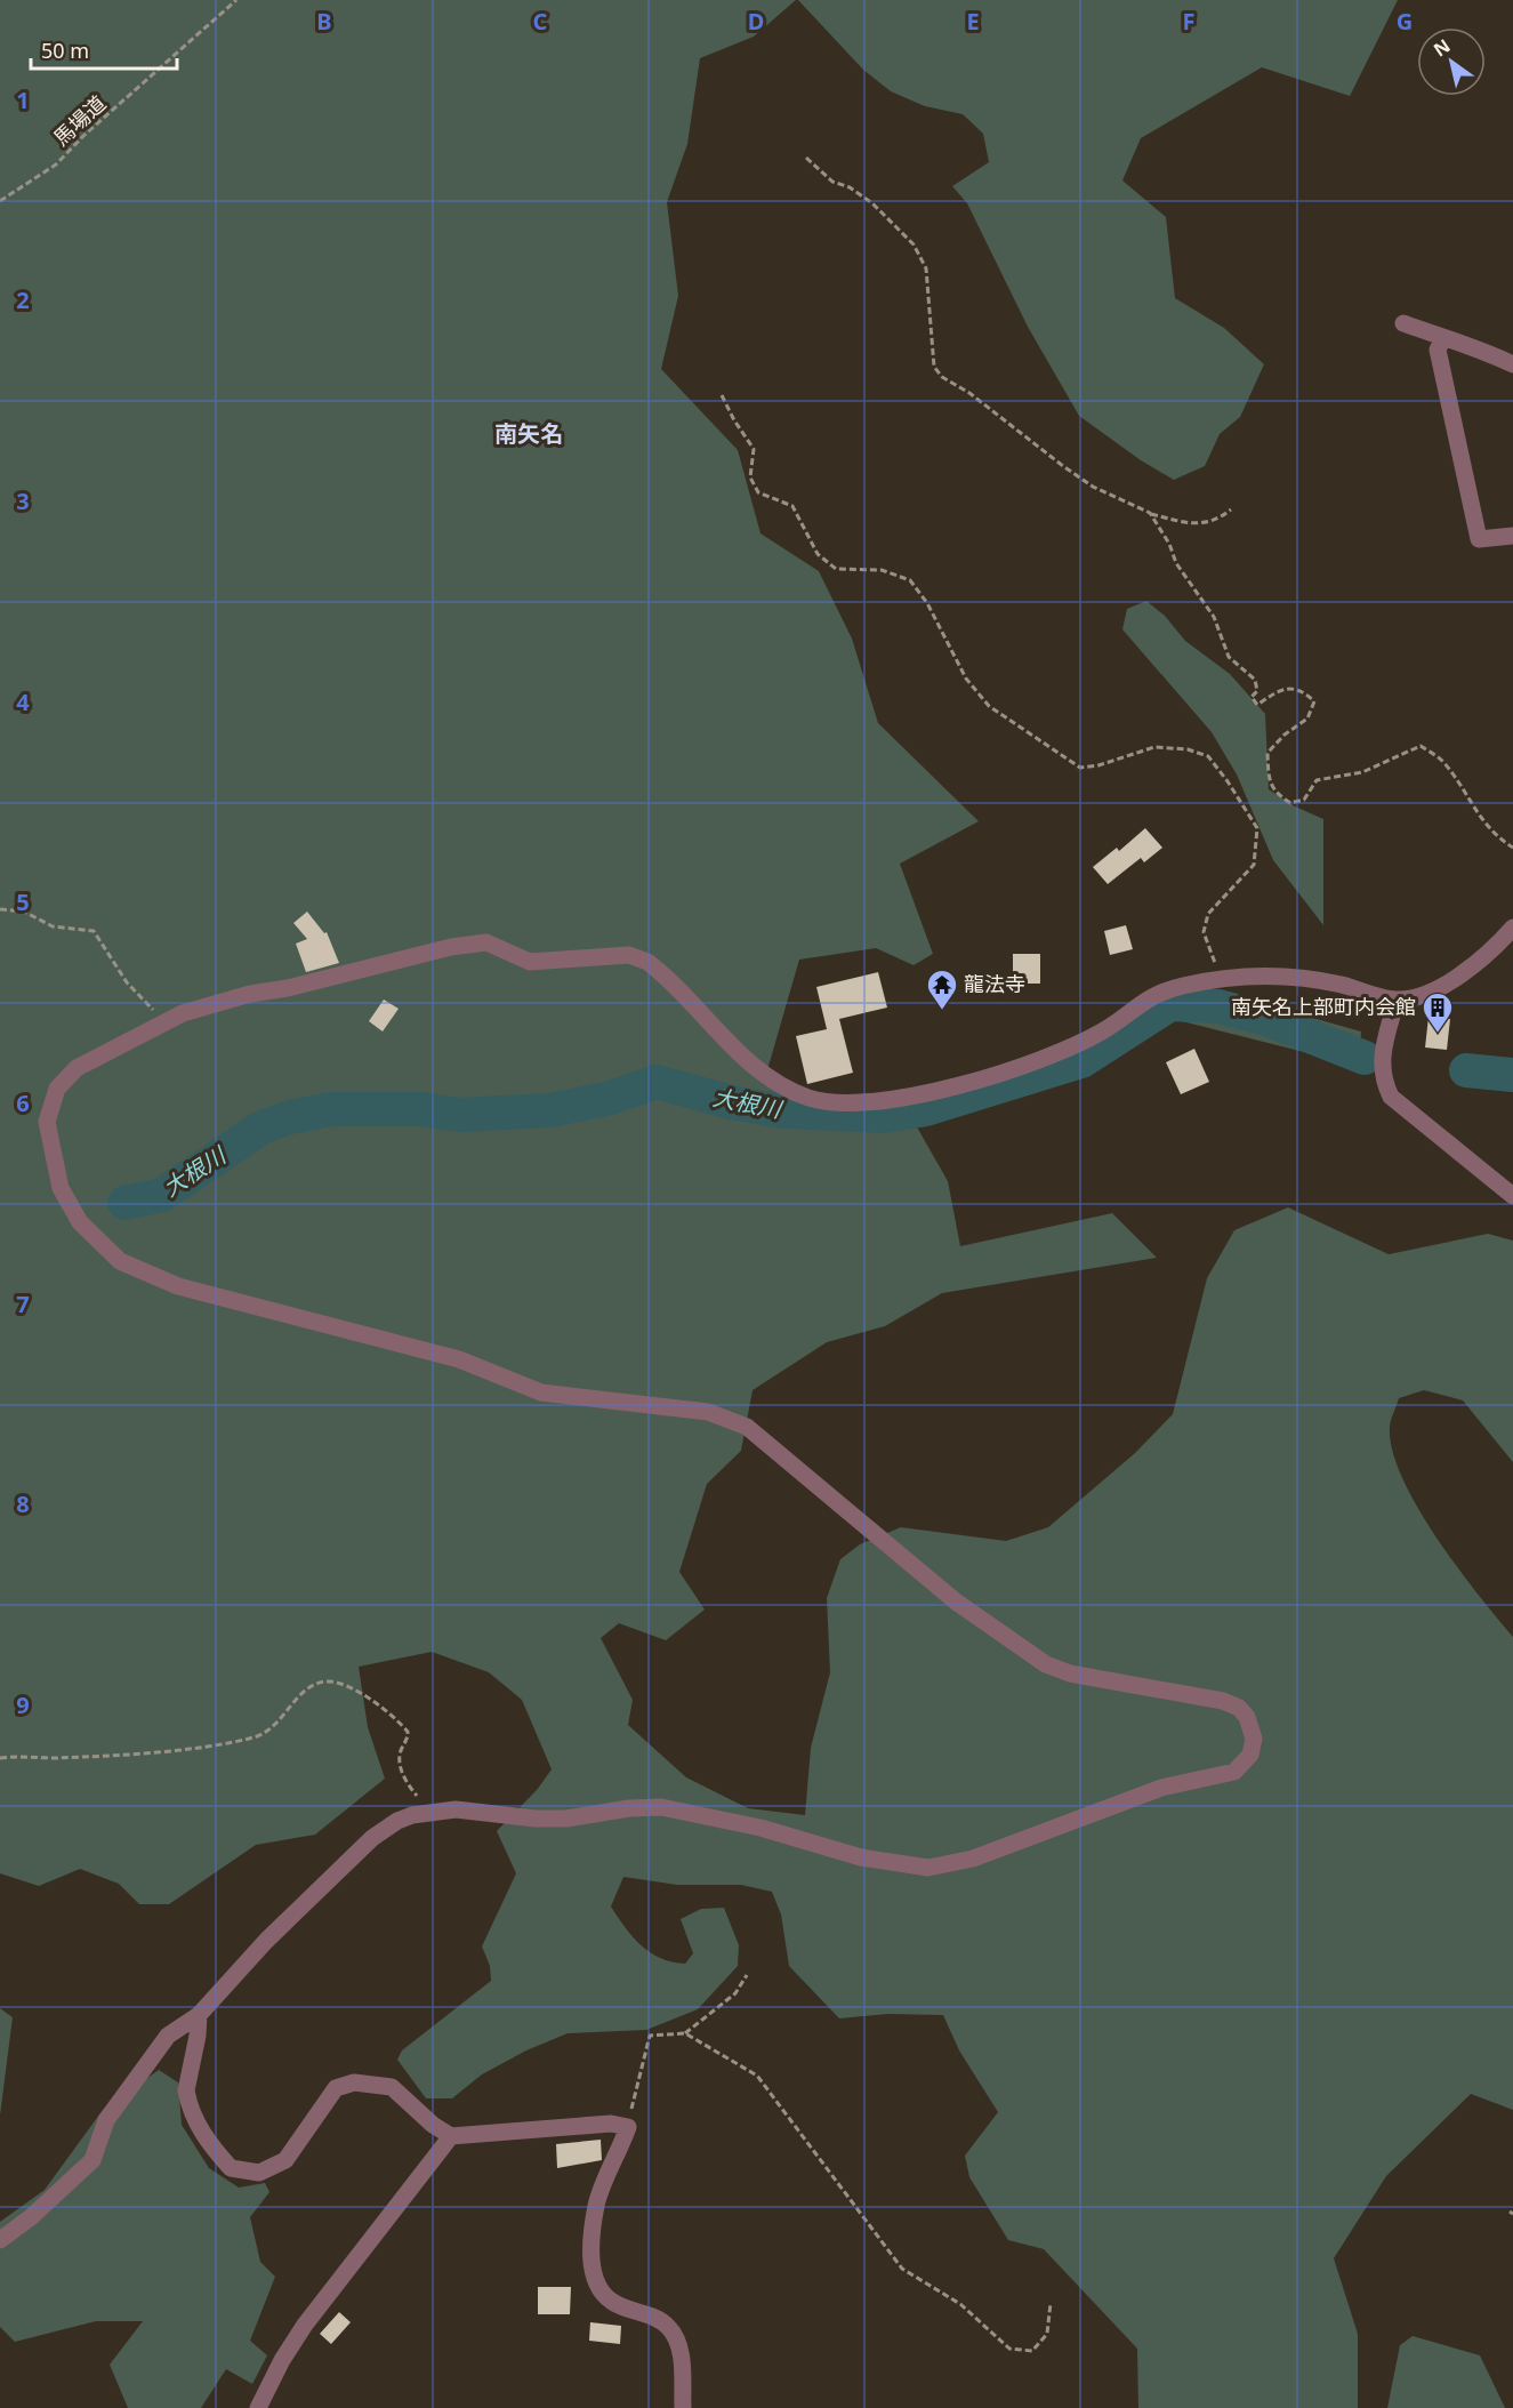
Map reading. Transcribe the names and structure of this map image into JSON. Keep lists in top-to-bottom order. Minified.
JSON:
{"streets":{"path":["馬場道"]},"districts":["南矢名"],"water":["大根川"],"places":{"temple":["龍法寺"],"building":["南矢名上部町内会館"]},"scale_bar":"50 m","north":"top left","grid":{"columns":["B","C","D","E","F","G"],"rows":["1","2","3","4","5","6","7","8","9"]}}
